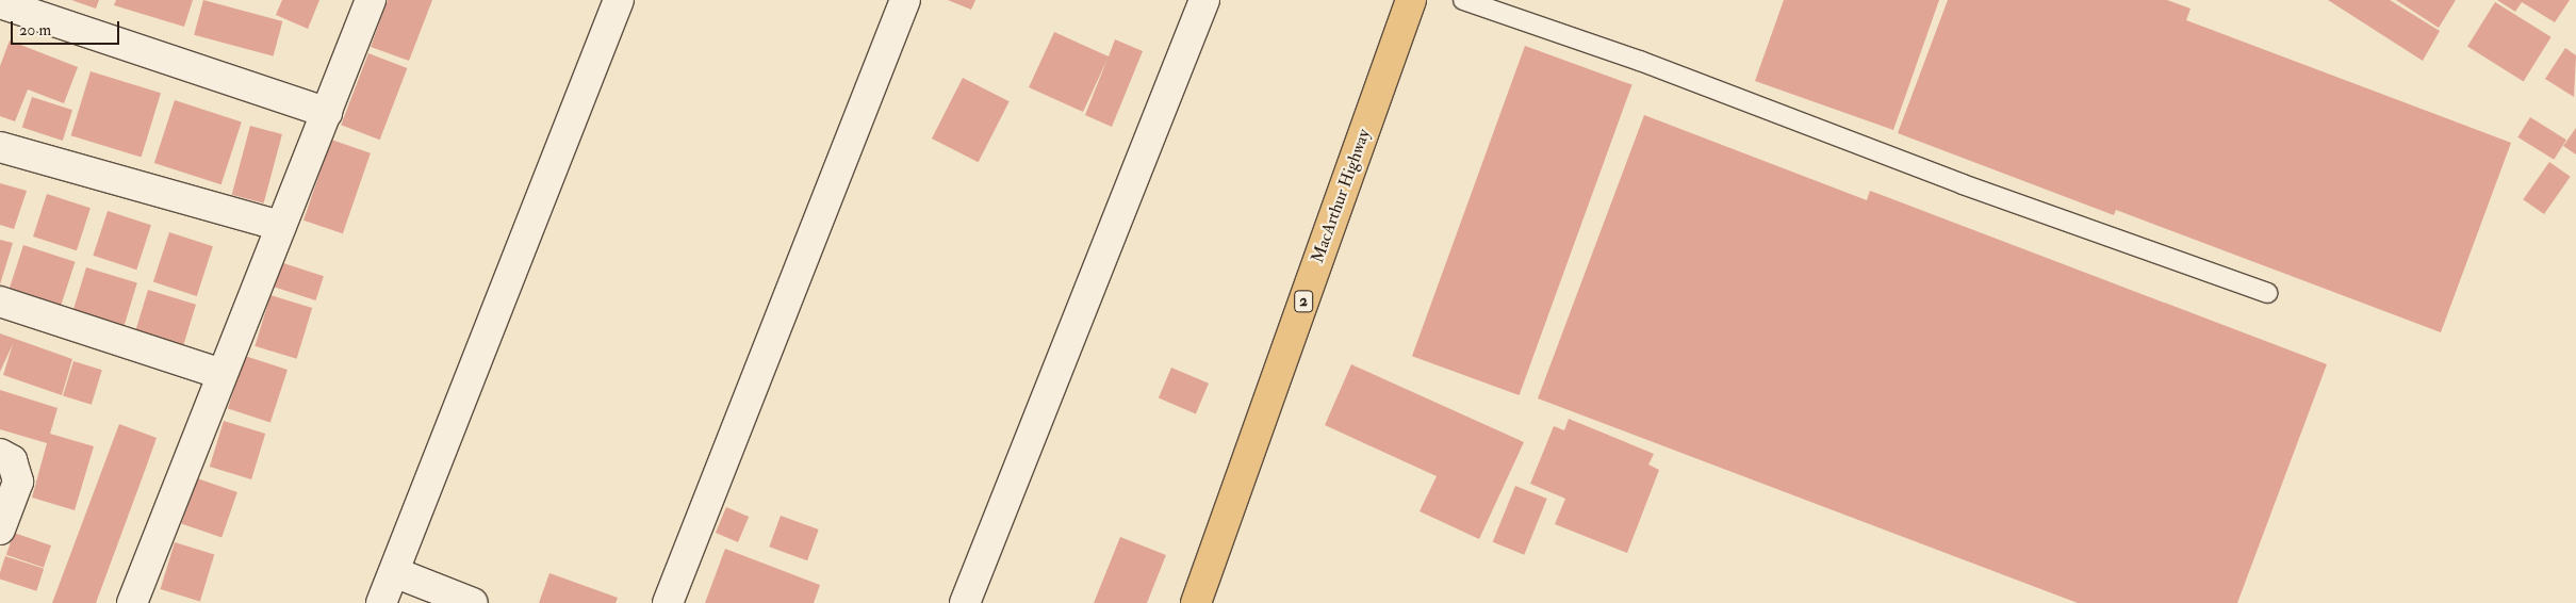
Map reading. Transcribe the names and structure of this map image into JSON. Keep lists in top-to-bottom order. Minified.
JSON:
{"streets":{"highway":["MacArthur Highway","2"]},"scale_bar":"20 m"}
